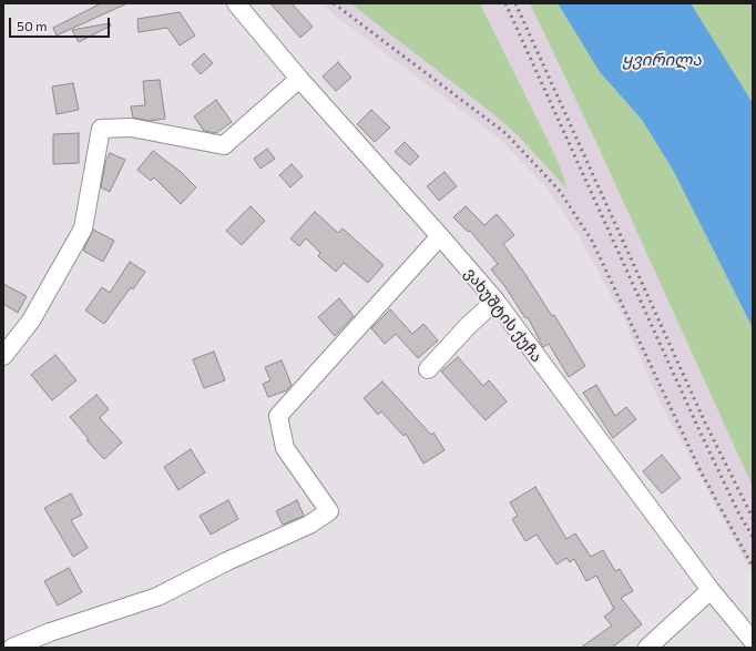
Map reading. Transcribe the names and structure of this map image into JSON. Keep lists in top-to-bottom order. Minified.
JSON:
{"streets":{"street":["ვახუშტის ქუჩა"]},"water":["ყვირილა"],"scale_bar":"50 m"}
